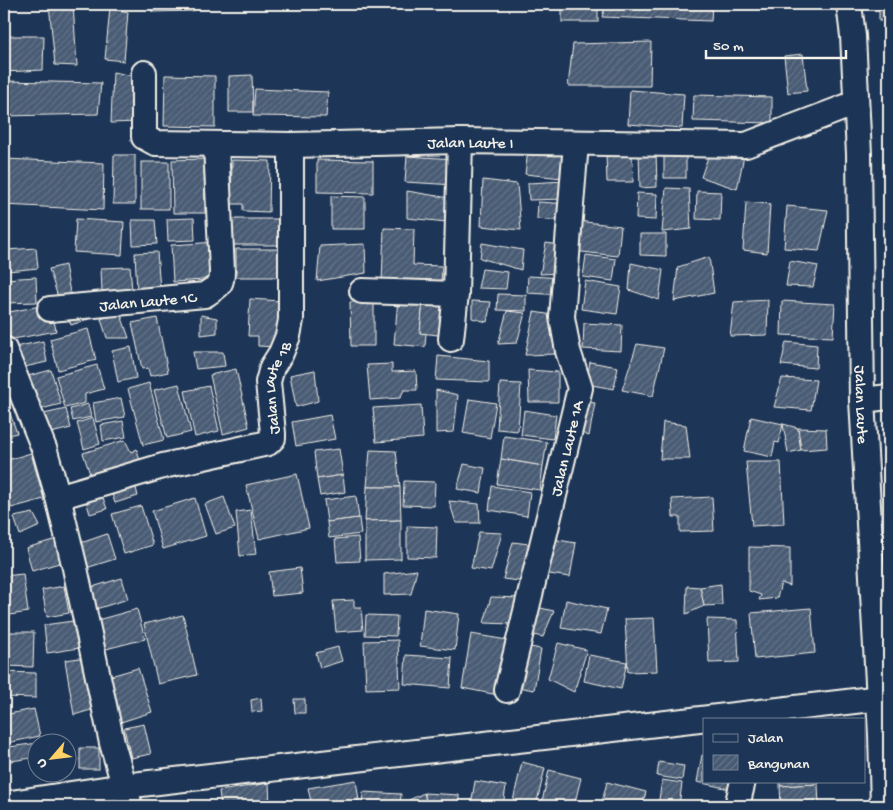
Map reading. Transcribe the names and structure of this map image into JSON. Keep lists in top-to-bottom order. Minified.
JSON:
{"streets":{"street":["Jalan Laute I","Jalan Laute 1C","Jalan Laute 1B","Jalan Laute","Jalan Laute 1A"]},"crossings":[["Jalan Laute I","Jalan Laute 1C"],["Jalan Laute I","Jalan Laute 1B"],["Jalan Laute I","Jalan Laute"],["Jalan Laute I","Jalan Laute 1A"]],"legend":["Jalan","Bangunan"],"scale_bar":"50 m","north":"bottom left"}
